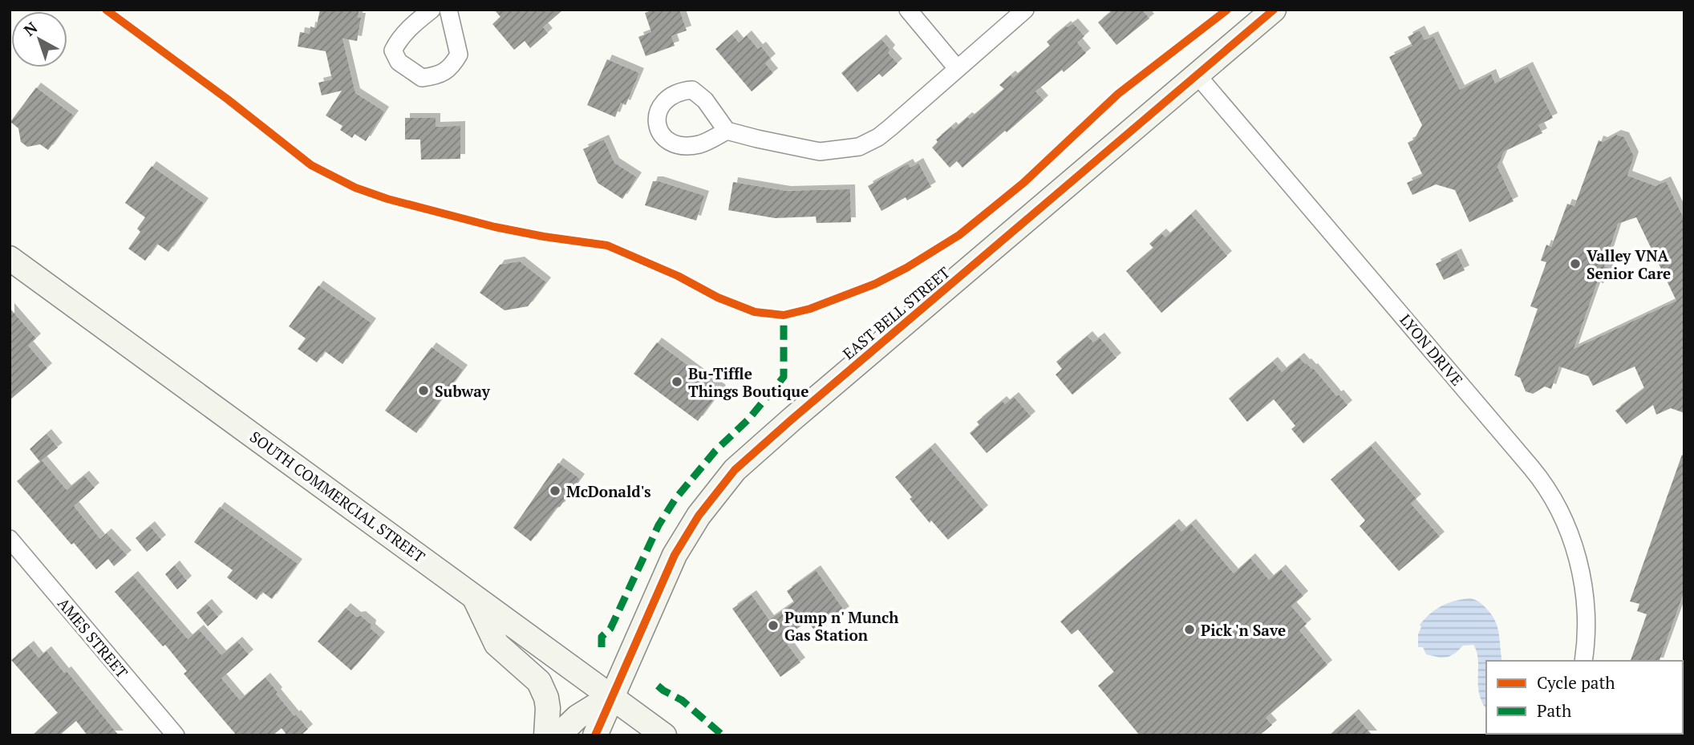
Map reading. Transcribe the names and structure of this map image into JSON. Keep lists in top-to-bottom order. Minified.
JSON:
{"streets":{"main road":["EAST BELL STREET","SOUTH COMMERCIAL STREET"],"street":["LYON DRIVE","AMES STREET"]},"crossings":[["EAST BELL STREET","LYON DRIVE"],["EAST BELL STREET","SOUTH COMMERCIAL STREET"]],"places":["Valley VNA Senior Care","Bu-Tiffle Things Boutique","Subway","McDonald's","Pump n' Munch Gas Station","Pick 'n Save"],"legend":["Cycle path","Path"],"north":"top left"}
